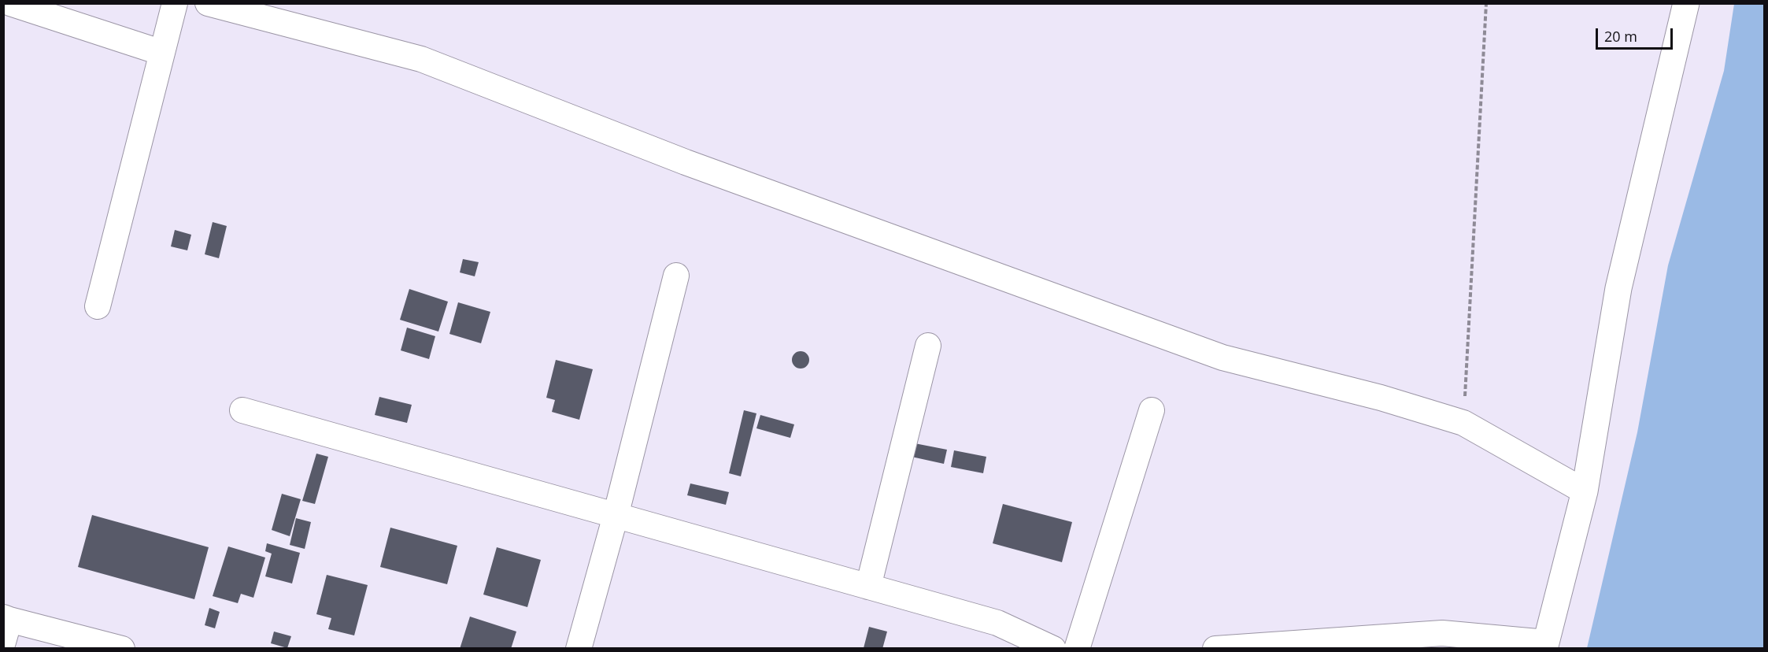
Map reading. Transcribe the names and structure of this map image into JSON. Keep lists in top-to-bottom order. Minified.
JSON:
{"scale_bar":"20 m"}
